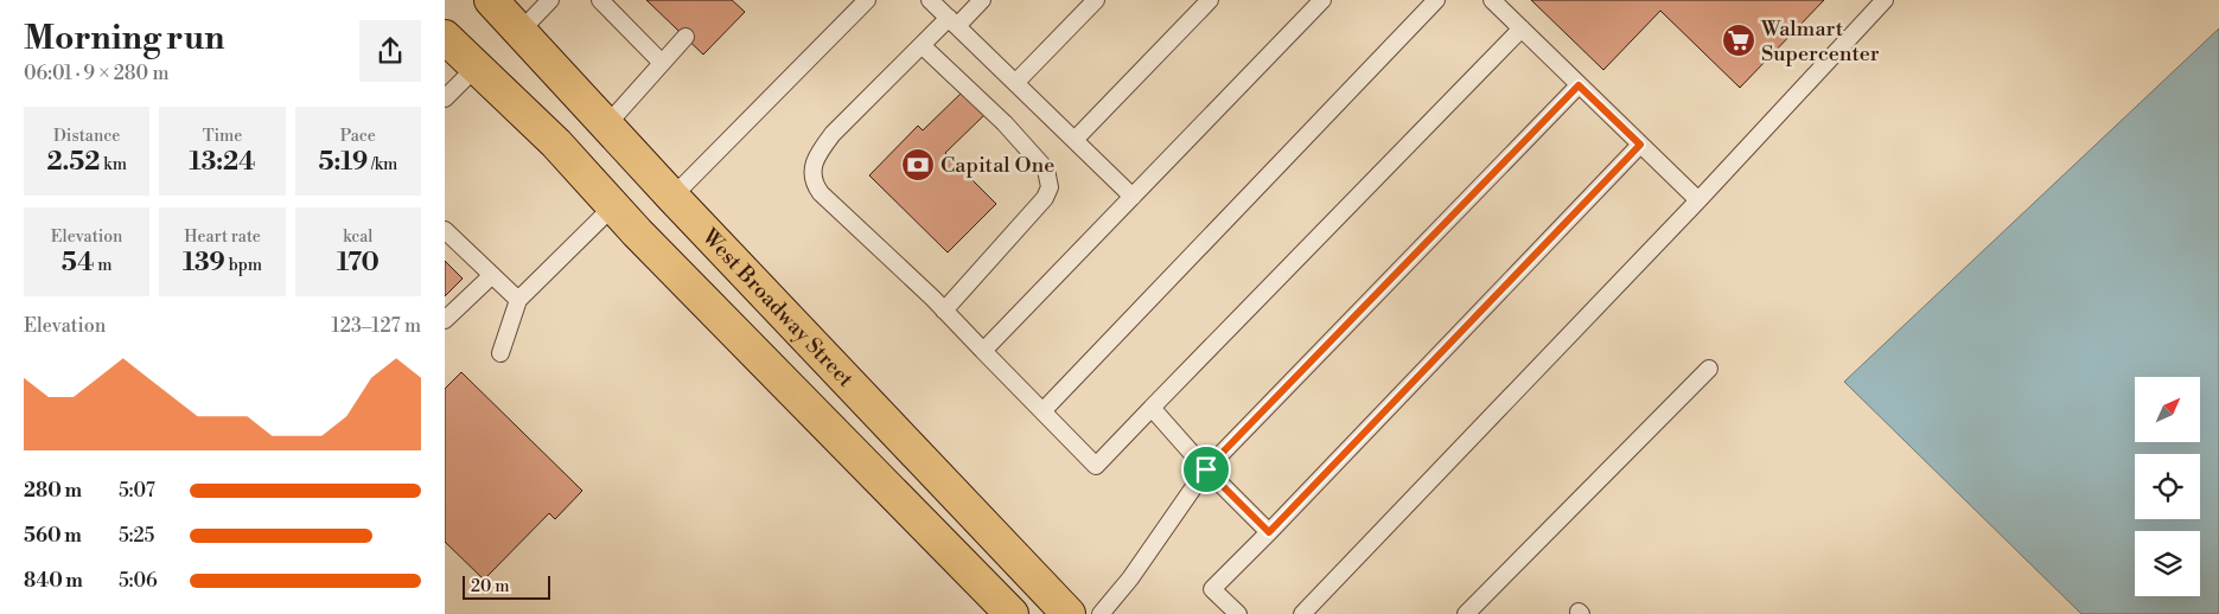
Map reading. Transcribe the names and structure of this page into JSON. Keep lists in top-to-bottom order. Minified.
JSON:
{"streets":{"main road":["West Broadway Street"]},"places":{"supermarket":["Walmart Supercenter"],"bank":["Capital One"]},"scale_bar":"20 m","north":"top right","page":{"heading":["Morning run","06:01 · 9 × 280 m"],"stats":[["Distance","2.52 km"],["Time","13:24"],["Pace","5:19 /km"],["Elevation","54 m"],["Heart rate","139 bpm"],["kcal","170"]],"chart":["Elevation","123–127 m"],"list":[{"name":"280 m","note":"5:07"},{"name":"560 m","note":"5:25"},{"name":"840 m","note":"5:06"}],"scale":"20 m"}}
